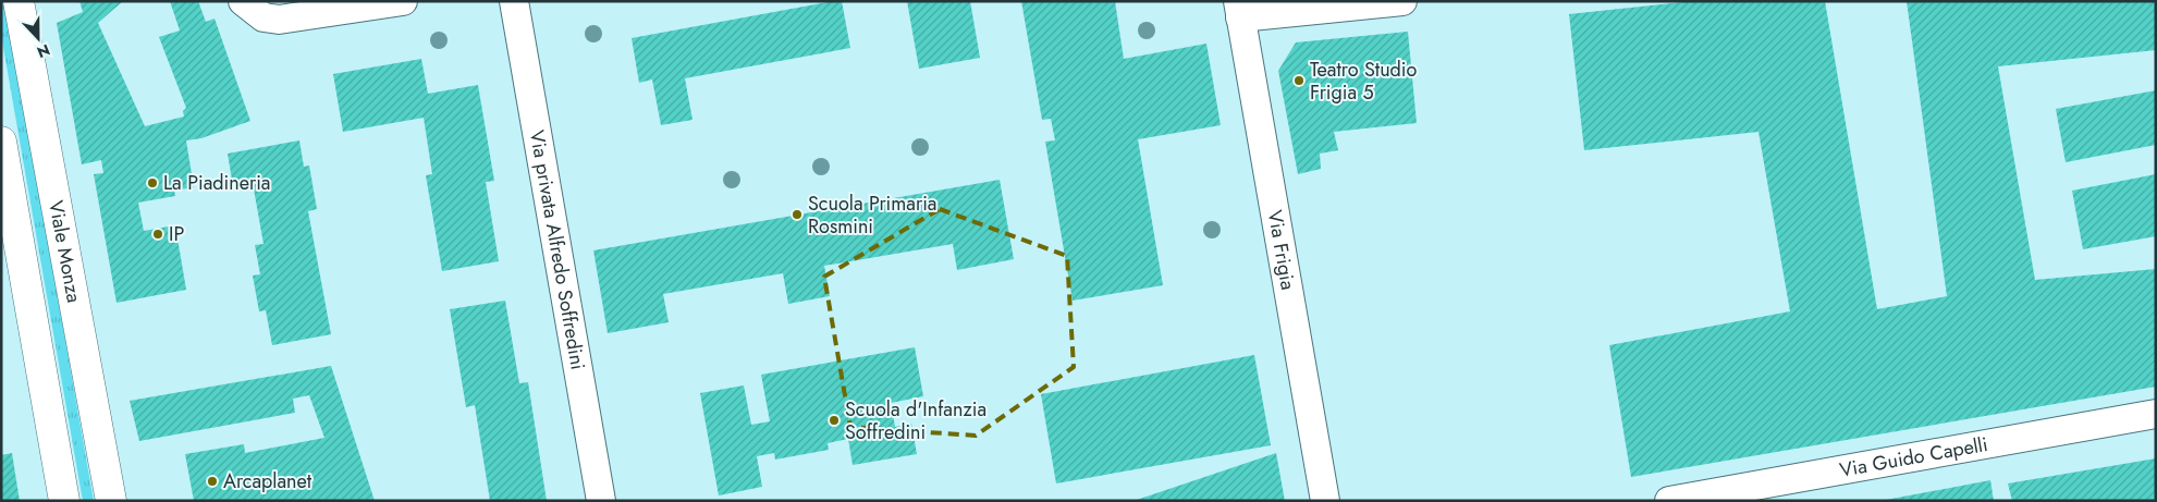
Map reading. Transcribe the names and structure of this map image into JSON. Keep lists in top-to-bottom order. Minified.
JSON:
{"streets":{"main road":["Viale Monza"],"street":["Via privata Alfredo Soffredini","Via Frigia","Via Guido Capelli"]},"places":["Teatro Studio Frigia 5","La Piadineria","Scuola Primaria Rosmini","IP","Scuola d'Infanzia Soffredini","Arcaplanet"],"north":"bottom"}
